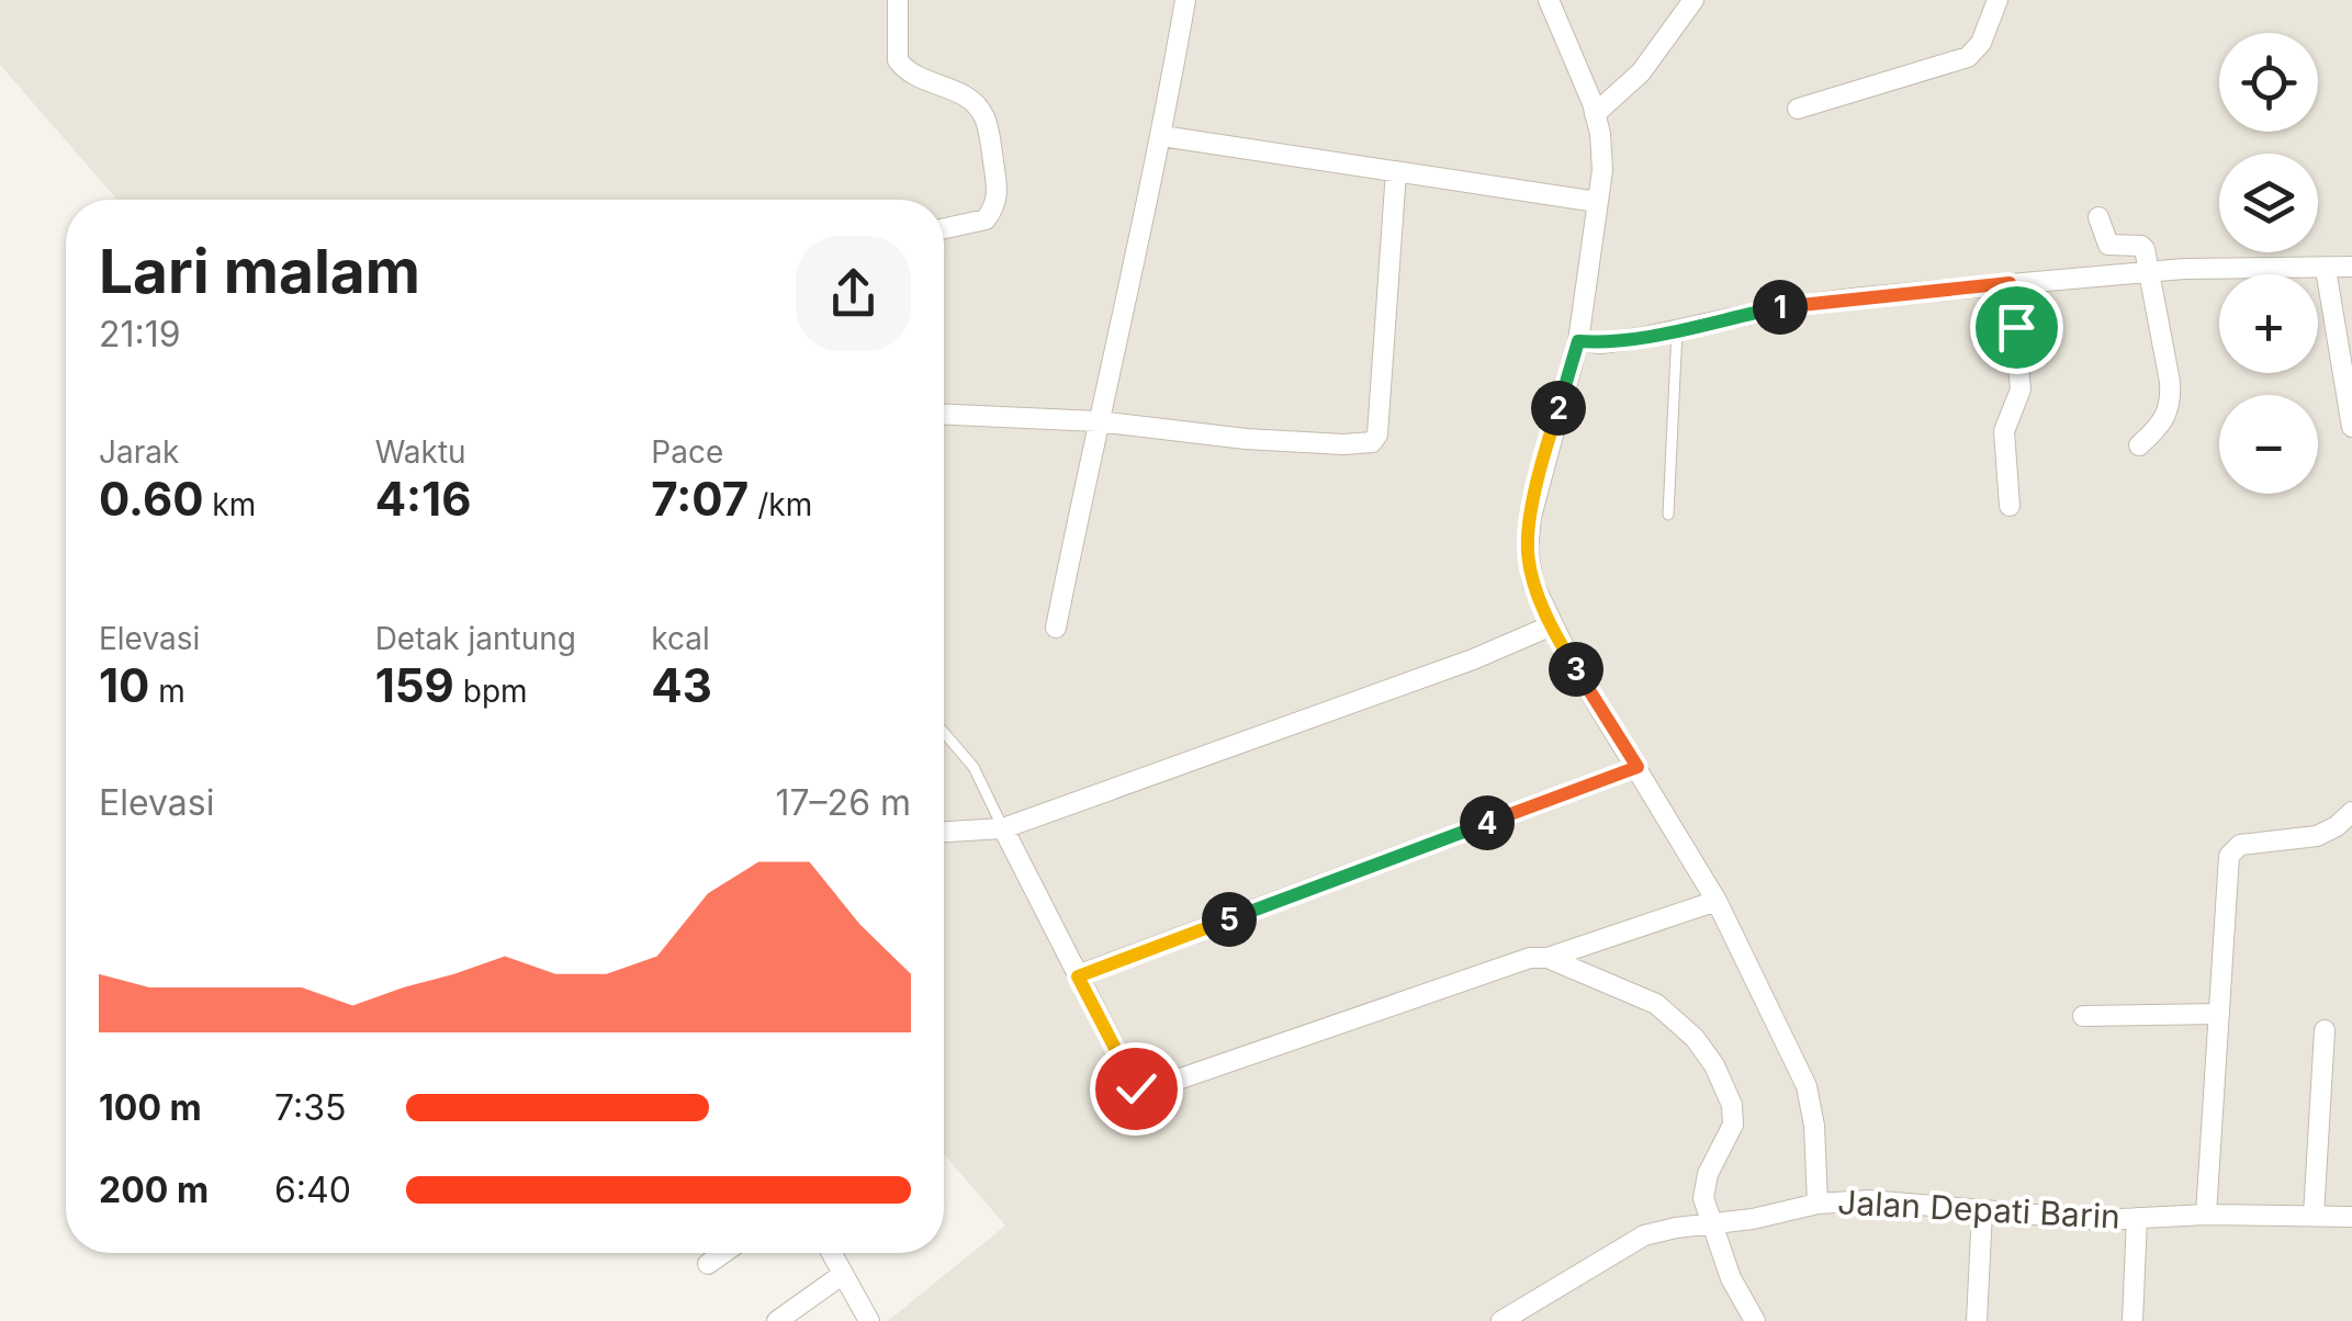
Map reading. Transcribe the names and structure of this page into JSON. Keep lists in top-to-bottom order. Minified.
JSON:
{"streets":{"street":["Jalan Depati Barin"]},"page":{"map_buttons":["+","−"],"heading":["Lari malam","21:19"],"pins":["1","2","3","4","5"],"stats":[["Jarak","0.60 km"],["Waktu","4:16"],["Pace","7:07 /km"],["Elevasi","10 m"],["Detak jantung","159 bpm"],["kcal","43"]],"chart":["Elevasi","17–26 m"],"list":[{"name":"100 m","note":"7:35"},{"name":"200 m","note":"6:40"}]}}
